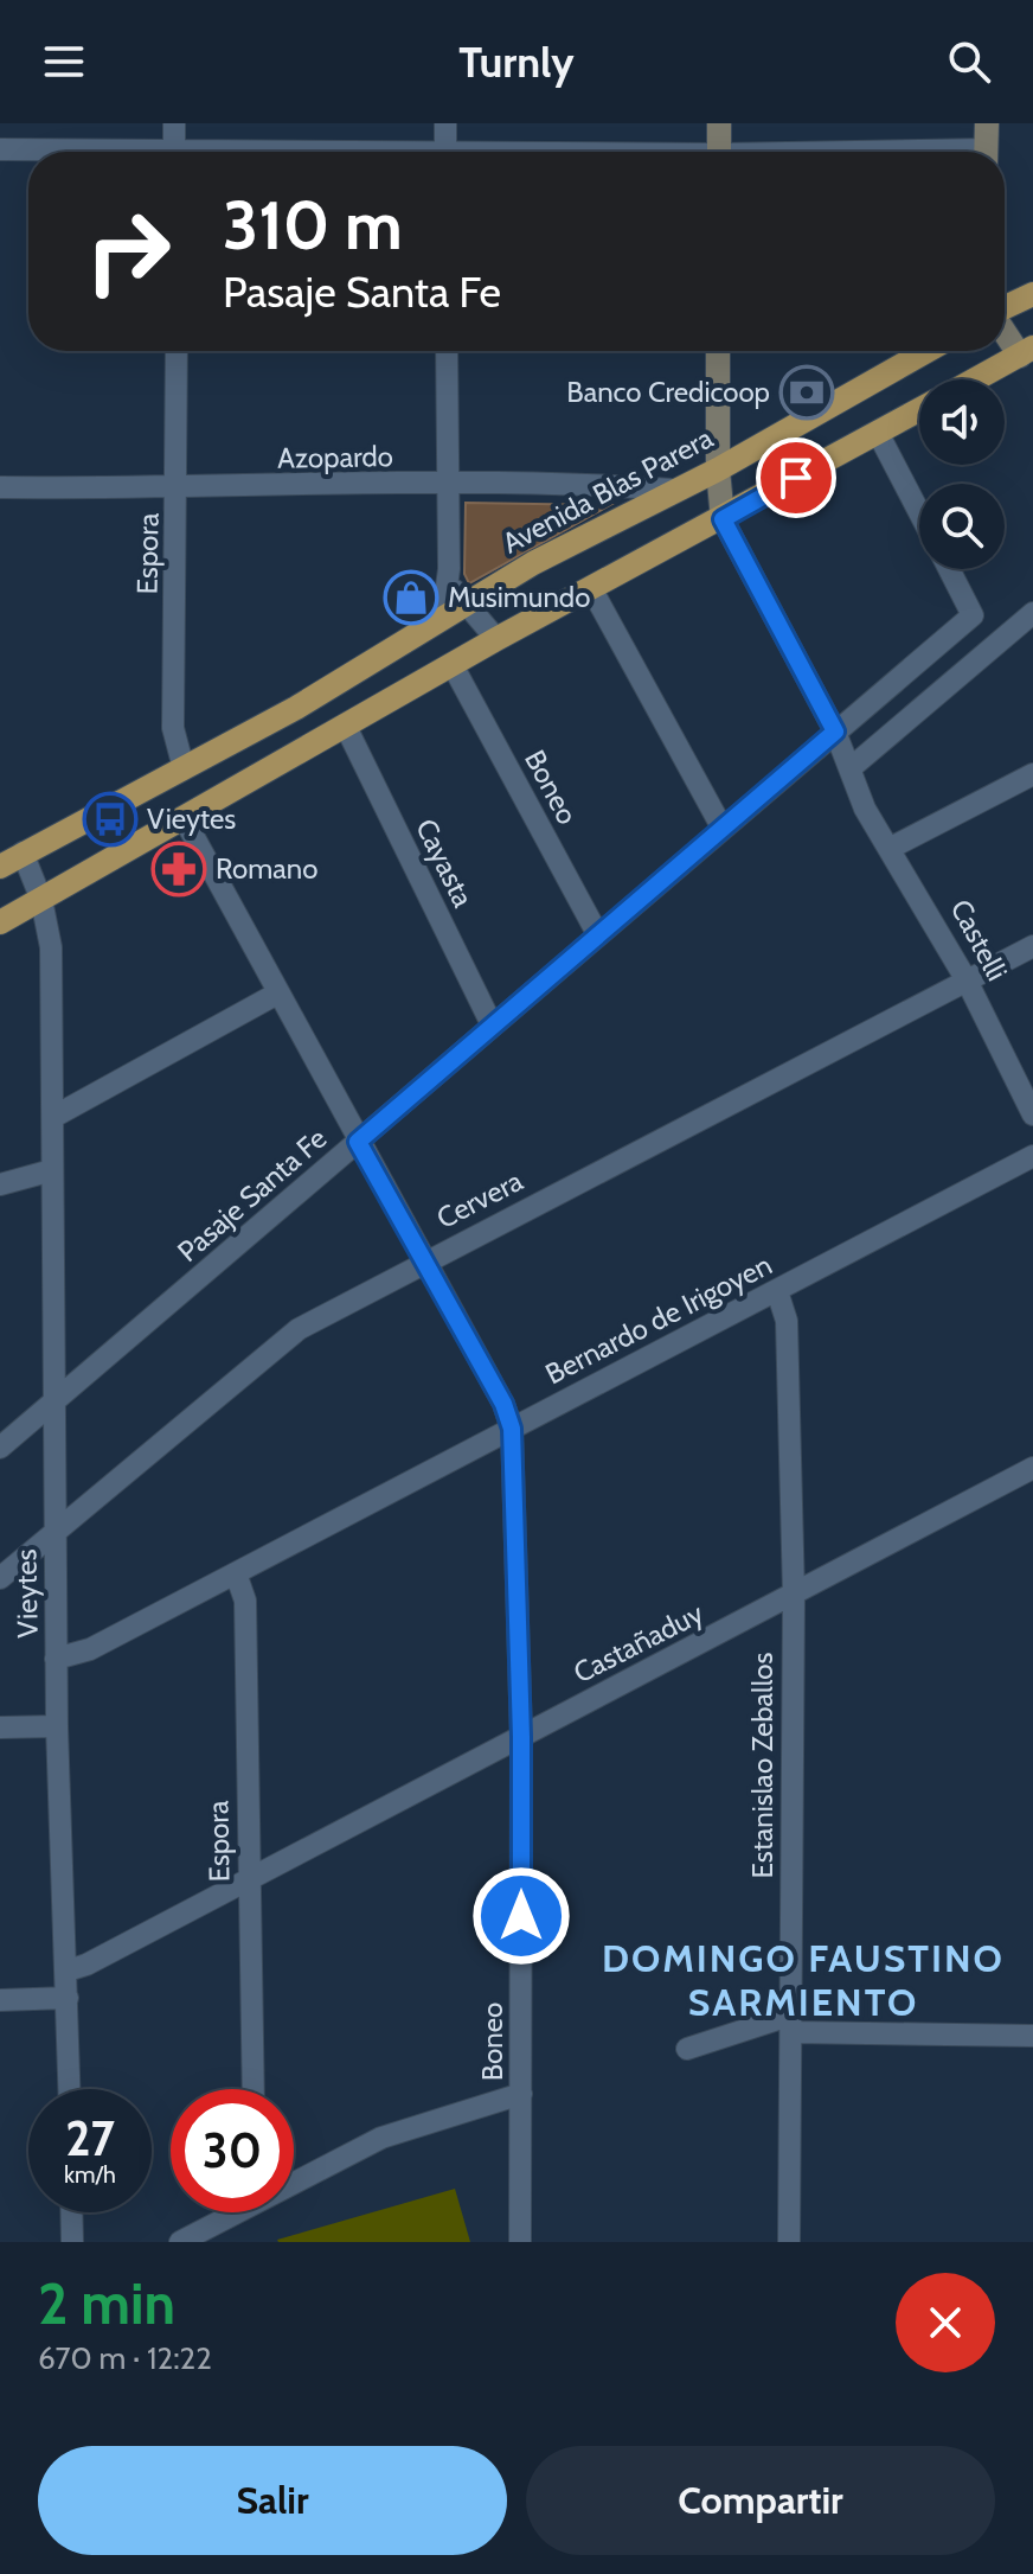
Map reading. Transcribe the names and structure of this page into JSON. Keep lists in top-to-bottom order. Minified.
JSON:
{"streets":{"main road":["Avenida Blas Parera"],"street":["Azopardo","Espora","Boneo","Cayasta","Castelli","Pasaje Santa Fe","Cervera","Bernardo de Irigoyen","Vieytes","Castañaduy","Estanislao Zeballos"]},"crossings":[["Azopardo","Avenida Blas Parera"],["Azopardo","Espora"],["Avenida Blas Parera","Espora"],["Avenida Blas Parera","Vieytes"],["Espora","Bernardo de Irigoyen"],["Espora","Castañaduy"],["Boneo","Pasaje Santa Fe"],["Boneo","Cervera"],["Boneo","Bernardo de Irigoyen"],["Boneo","Castañaduy"],["Cayasta","Pasaje Santa Fe"],["Castelli","Cervera"],["Pasaje Santa Fe","Vieytes"],["Cervera","Vieytes"],["Bernardo de Irigoyen","Vieytes"],["Bernardo de Irigoyen","Estanislao Zeballos"],["Vieytes","Castañaduy"],["Castañaduy","Estanislao Zeballos"]],"districts":["DOMINGO FAUSTINO SARMIENTO"],"places":{"bank":["Banco Credicoop"],"shop":["Musimundo"],"bus stop":["Vieytes"],"pharmacy":["Romano"]},"page":{"header":"Turnly","turn":["310 m","Pasaje Santa Fe"],"speed":"27 km/h","limit":"30","heading":["2 min","670 m · 12:22"],"buttons":["Salir","Compartir"]}}
